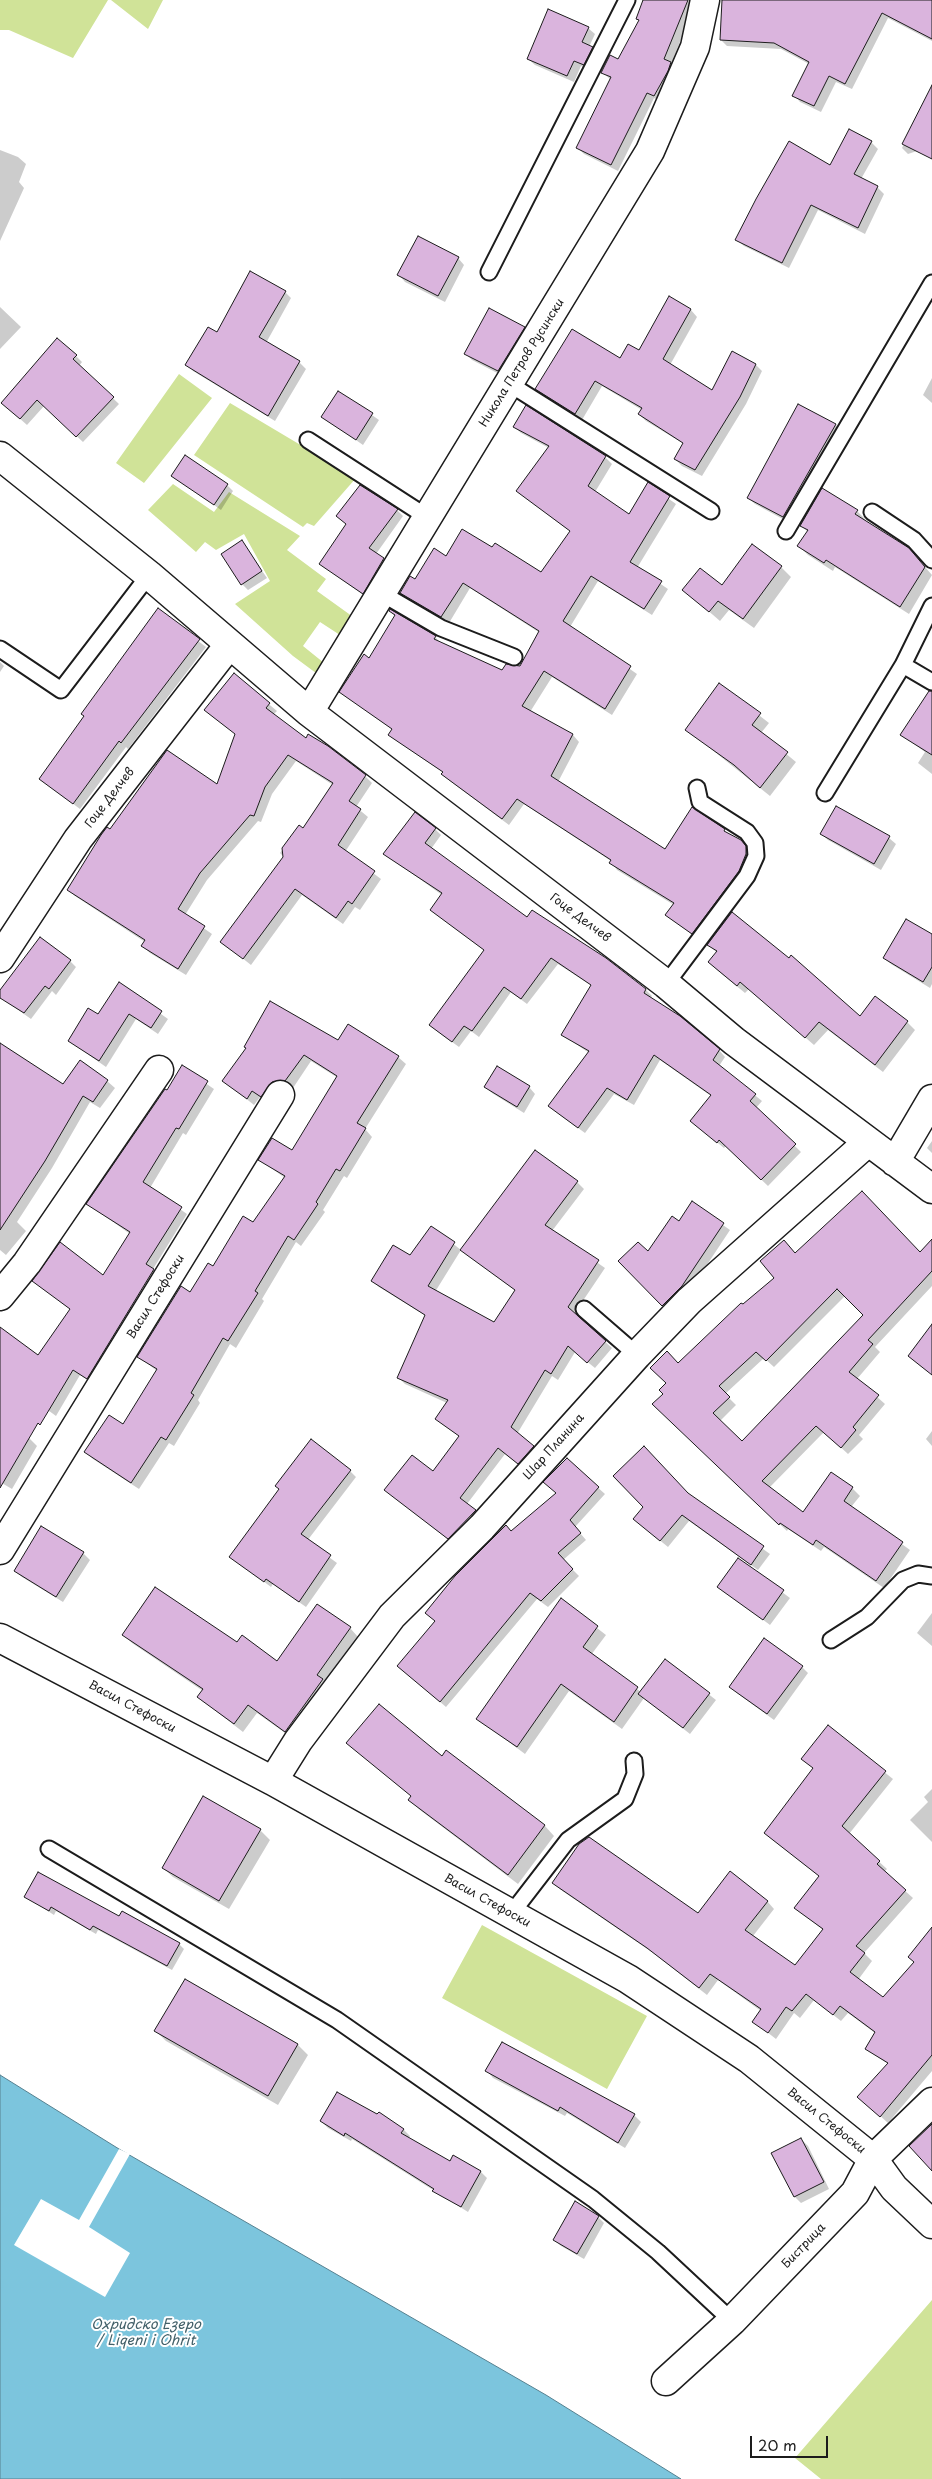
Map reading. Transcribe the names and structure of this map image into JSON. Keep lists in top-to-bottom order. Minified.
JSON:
{"streets":{"street":["Никола Петров Русински","Гоце Делчев","Васил Стефоски","Шар Планина","Бистрица"]},"crossings":[["Никола Петров Русински","Гоце Делчев"],["Гоце Делчев","Шар Планина"],["Васил Стефоски","Шар Планина"],["Васил Стефоски","Бистрица"]],"water":["Охридско Езеро / Liqeni i Ohrit"],"scale_bar":"20 m"}
